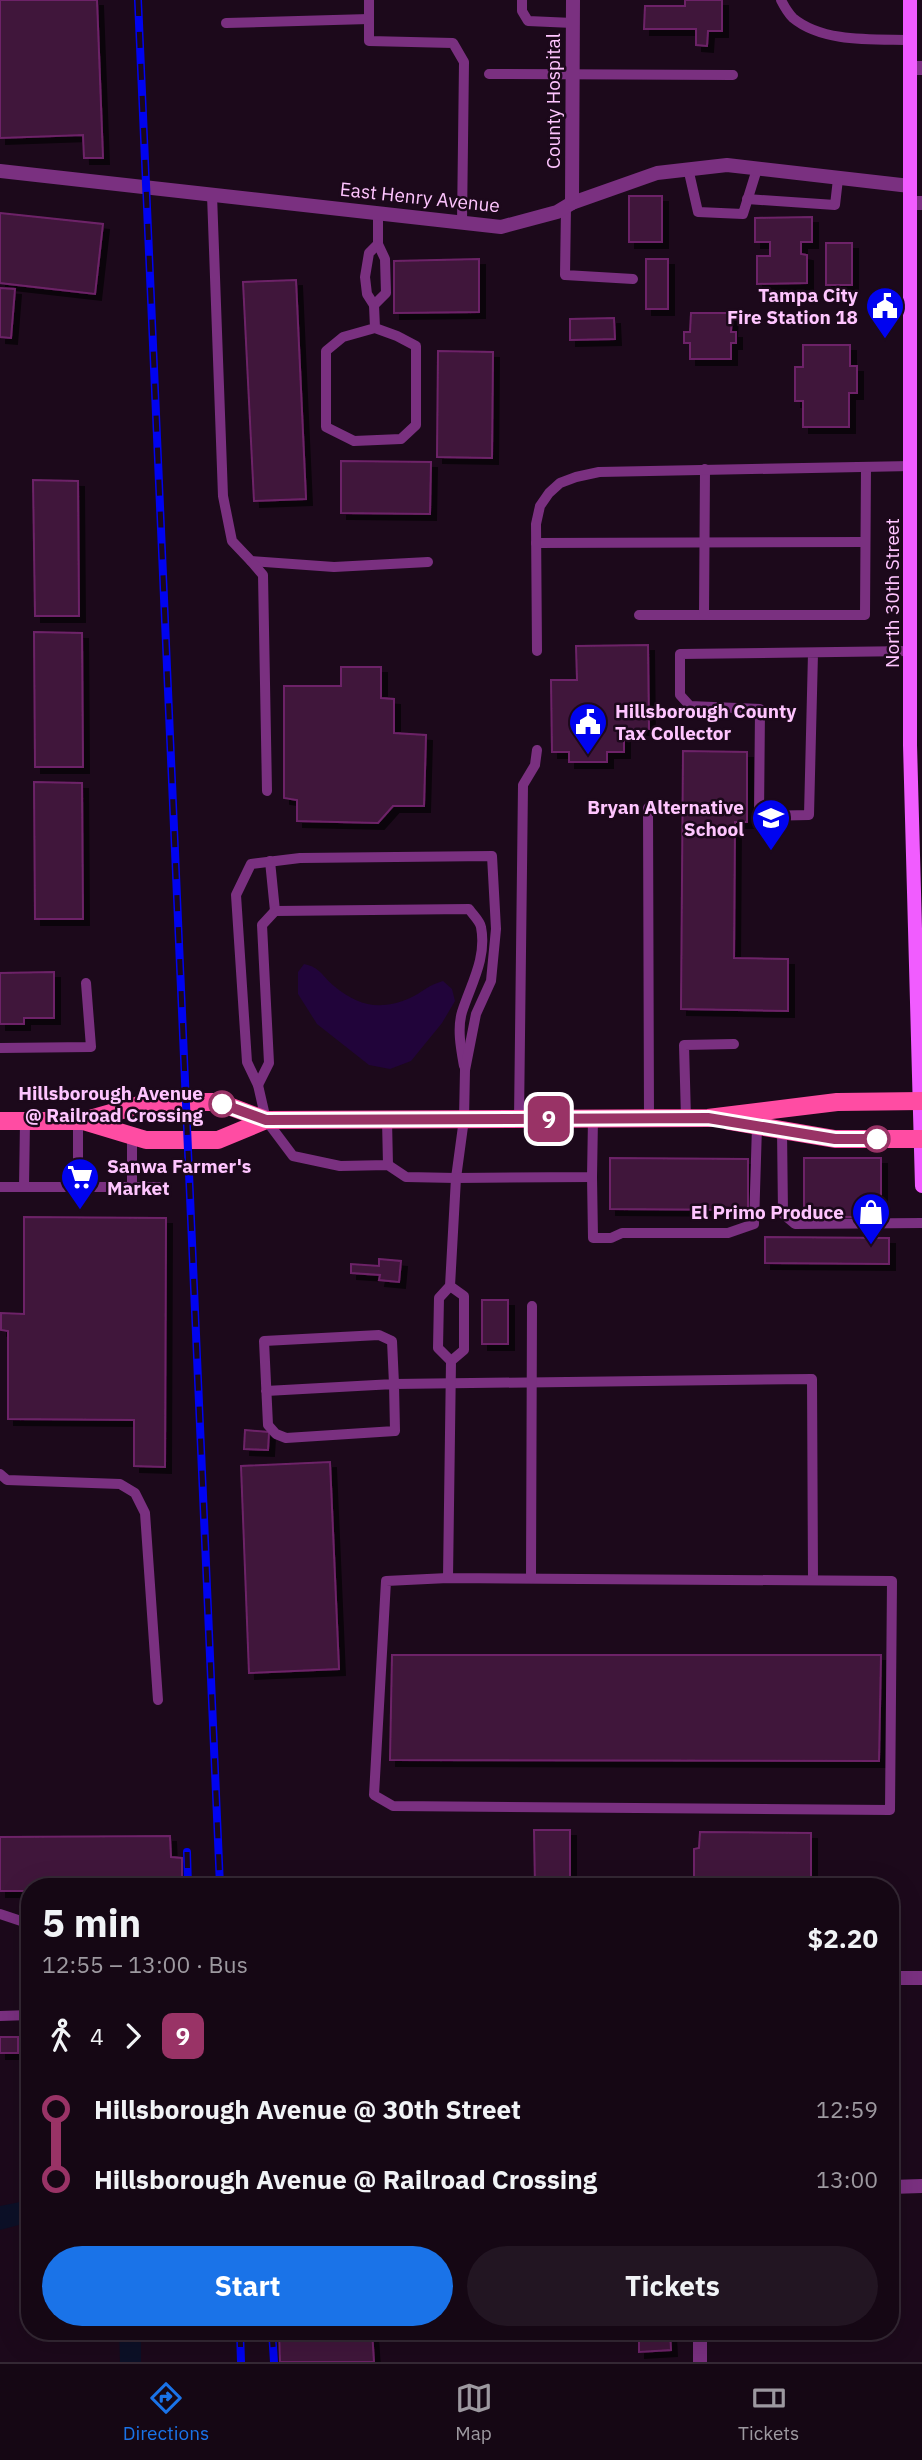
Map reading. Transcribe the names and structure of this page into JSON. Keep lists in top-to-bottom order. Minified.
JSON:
{"streets":{"street":["County Hospital","East Henry Avenue","North 30th Street"]},"crossings":[["County Hospital","East Henry Avenue"],["East Henry Avenue","North 30th Street"]],"places":{"public building":["Tampa City Fire Station 18","Hillsborough County Tax Collector"],"school or university":["Bryan Alternative School"],"other":["Hillsborough Avenue @ Railroad Crossing"],"supermarket":["Sanwa Farmer's Market"],"shop":["El Primo Produce"]},"lines":["bus line 9"],"page":{"on_map":"9","heading":["5 min","12:55 – 13:00 · Bus","$2.20"],"legs":["4","9"],"list":[{"name":"Hillsborough Avenue @ 30th Street","value":"12:59"},{"name":"Hillsborough Avenue @ Railroad Crossing","value":"13:00"}],"buttons":["Start","Tickets"],"tabs":["Directions","Map","Tickets"]}}
